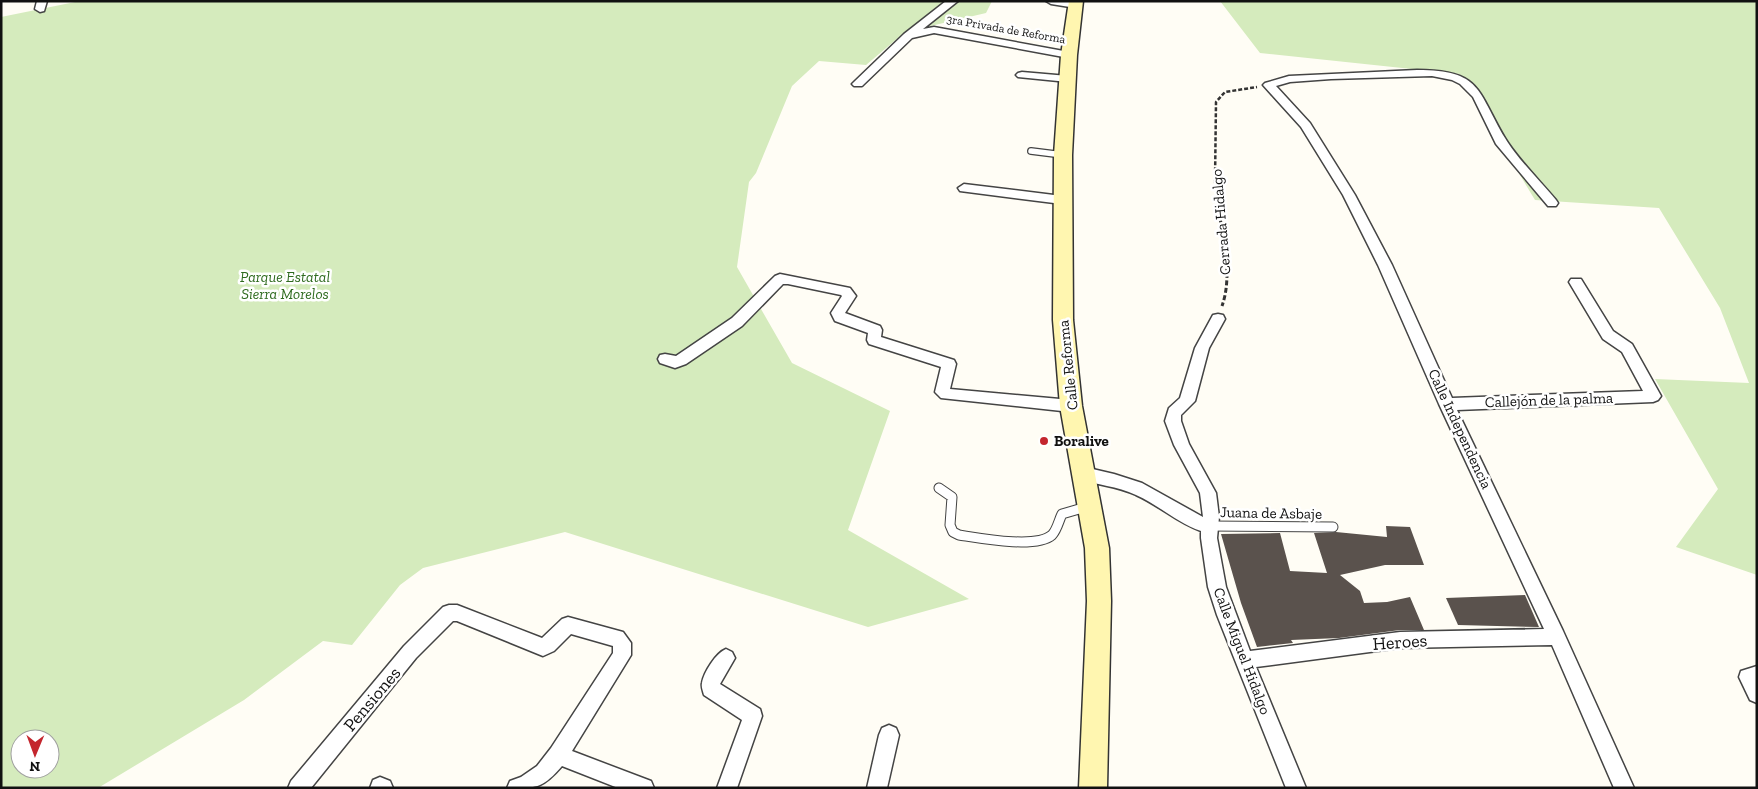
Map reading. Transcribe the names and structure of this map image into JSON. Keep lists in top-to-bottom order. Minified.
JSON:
{"streets":{"street":["3ra Privada de Reforma","Calle Reforma","Callejón de la palma","Calle Independencia","Heroes","Calle Miguel Hidalgo","Pensiones"],"lane":["Juana de Asbaje"],"path":["Cerrada Hidalgo"]},"crossings":[["3ra Privada de Reforma","Calle Reforma"],["Cerrada Hidalgo","Calle Independencia"],["Callejón de la palma","Calle Independencia"],["Calle Independencia","Heroes"],["Juana de Asbaje","Calle Miguel Hidalgo"],["Heroes","Calle Miguel Hidalgo"]],"parks":["Parque Estatal Sierra Morelos"],"places":["Boralive"],"north":"bottom"}
